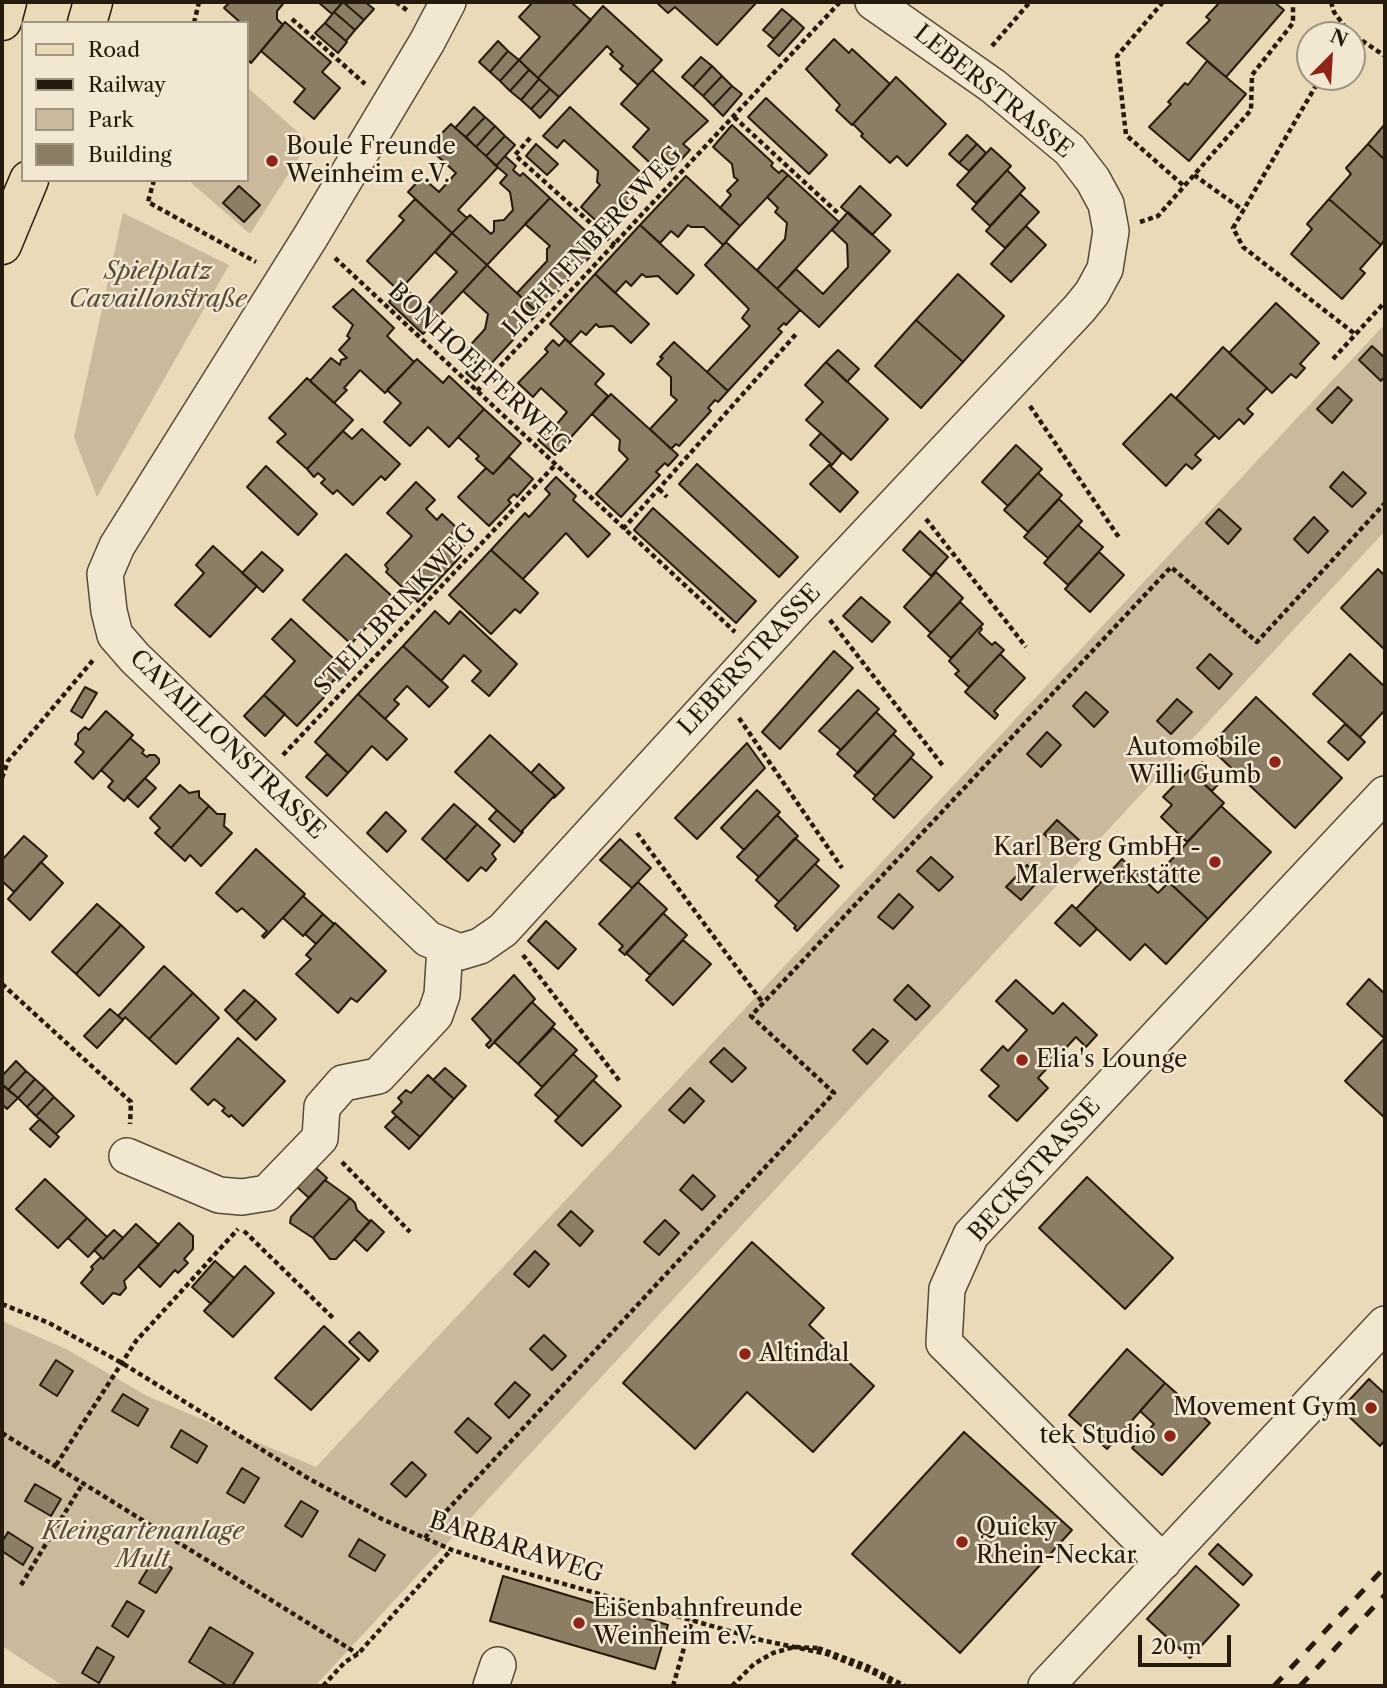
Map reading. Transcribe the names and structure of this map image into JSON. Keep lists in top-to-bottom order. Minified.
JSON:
{"streets":{"street":["LEBERSTRASSE","CAVAILLONSTRASSE","BECKSTRASSE"],"path":["LICHTENBERGWEG","BONHOEFFERWEG","STELLBRINKWEG","BARBARAWEG"]},"crossings":[["LEBERSTRASSE","BONHOEFFERWEG"],["LEBERSTRASSE","CAVAILLONSTRASSE"],["LICHTENBERGWEG","BONHOEFFERWEG"],["BONHOEFFERWEG","STELLBRINKWEG"],["BONHOEFFERWEG","CAVAILLONSTRASSE"],["STELLBRINKWEG","CAVAILLONSTRASSE"]],"parks":["Spielplatz Cavaillonstraße","Kleingartenanlage Mult"],"places":["Boule Freunde Weinheim e.V.","Automobile Willi Gumb","Karl Berg GmbH - Malerwerkstätte","Elia's Lounge","Altindal","Movement Gym","tek Studio","Quicky Rhein-Neckar","Eisenbahnfreunde Weinheim e.V."],"legend":["Road","Railway","Park","Building"],"scale_bar":"20 m","north":"top right"}
